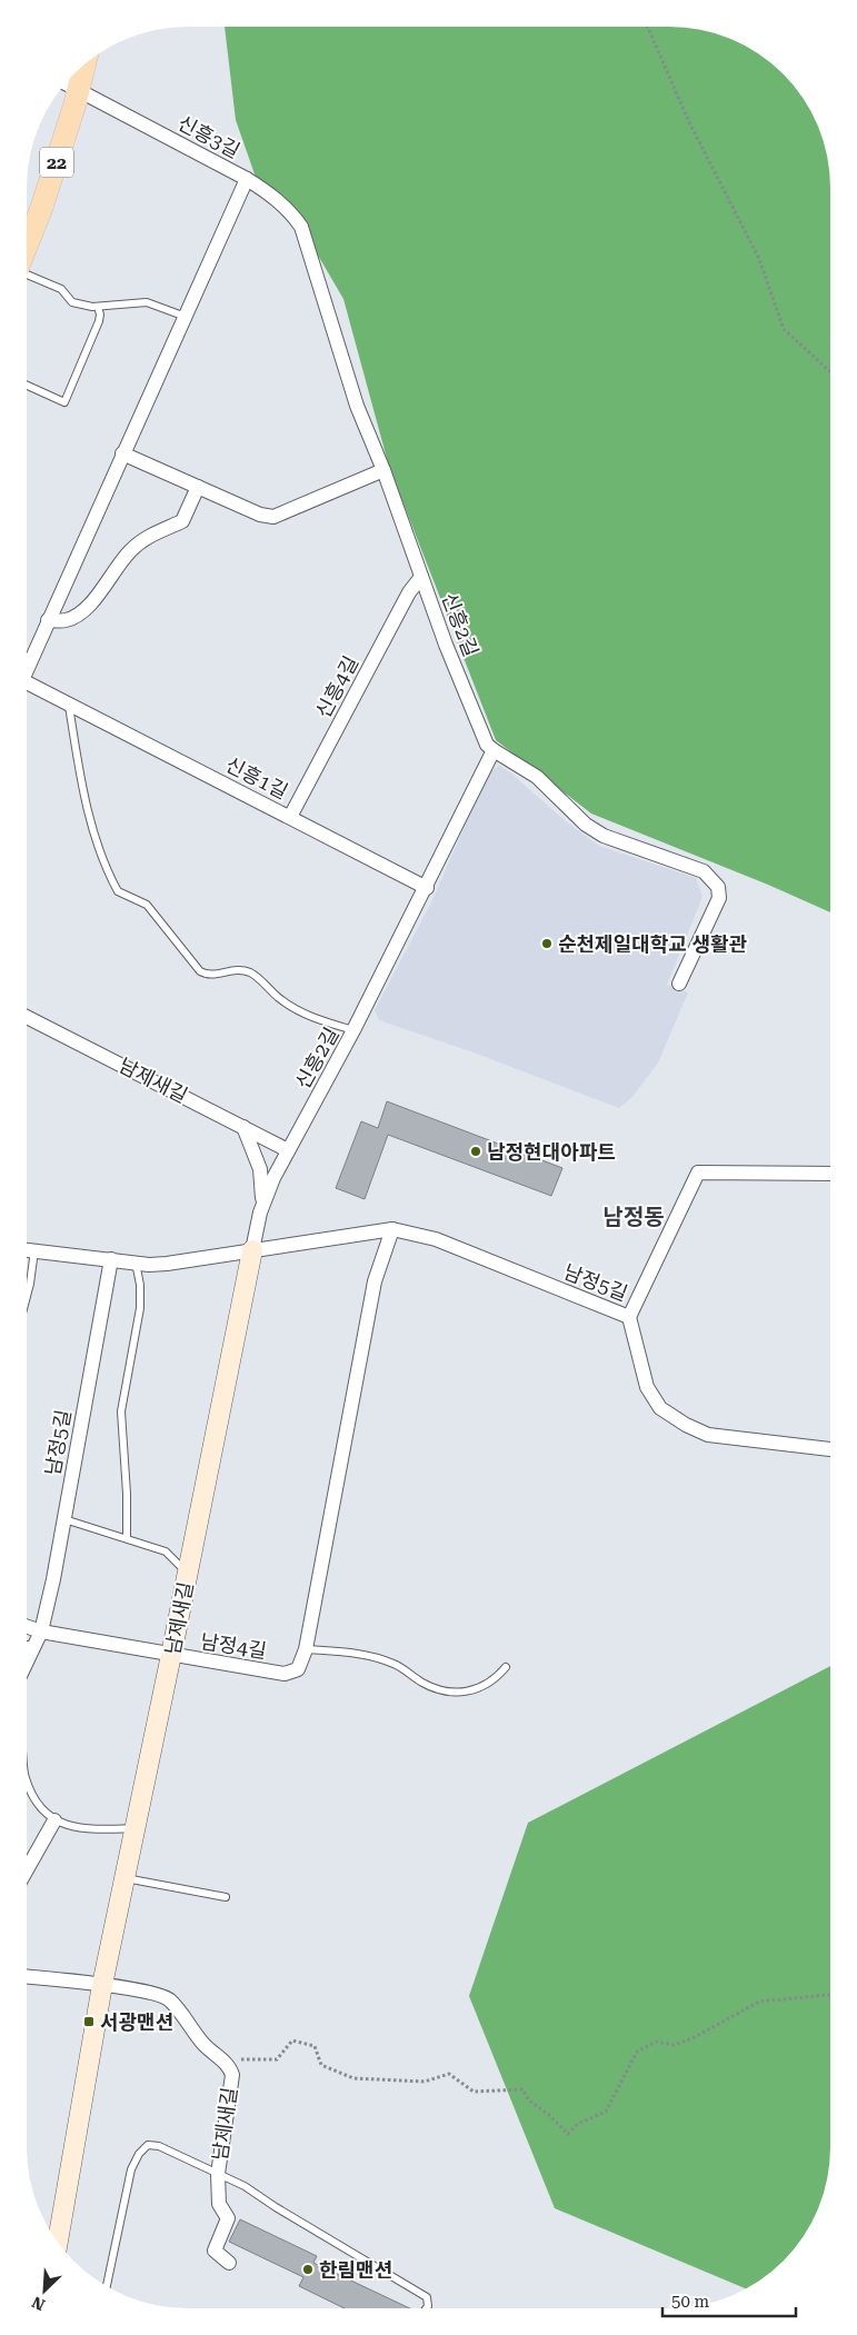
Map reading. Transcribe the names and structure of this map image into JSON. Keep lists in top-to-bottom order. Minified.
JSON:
{"streets":{"main road":["22"],"street":["신흥3길","신흥2길","신흥4길","신흥1길","남제새길","남정5길","남정4길"]},"crossings":[["신흥3길","22"],["신흥3길","신흥2길"],["신흥2길","신흥4길"],["신흥2길","신흥1길"],["신흥2길","남제새길"],["신흥2길","남정5길"],["신흥4길","신흥1길"],["남제새길","남정5길"],["남제새길","남정4길"],["남정5길","남정4길"]],"districts":["남정동"],"places":{"other":["순천제일대학교 생활관","남정현대아파트","한림맨션"],"transit":["서광맨션"]},"scale_bar":"50 m","north":"bottom left"}
